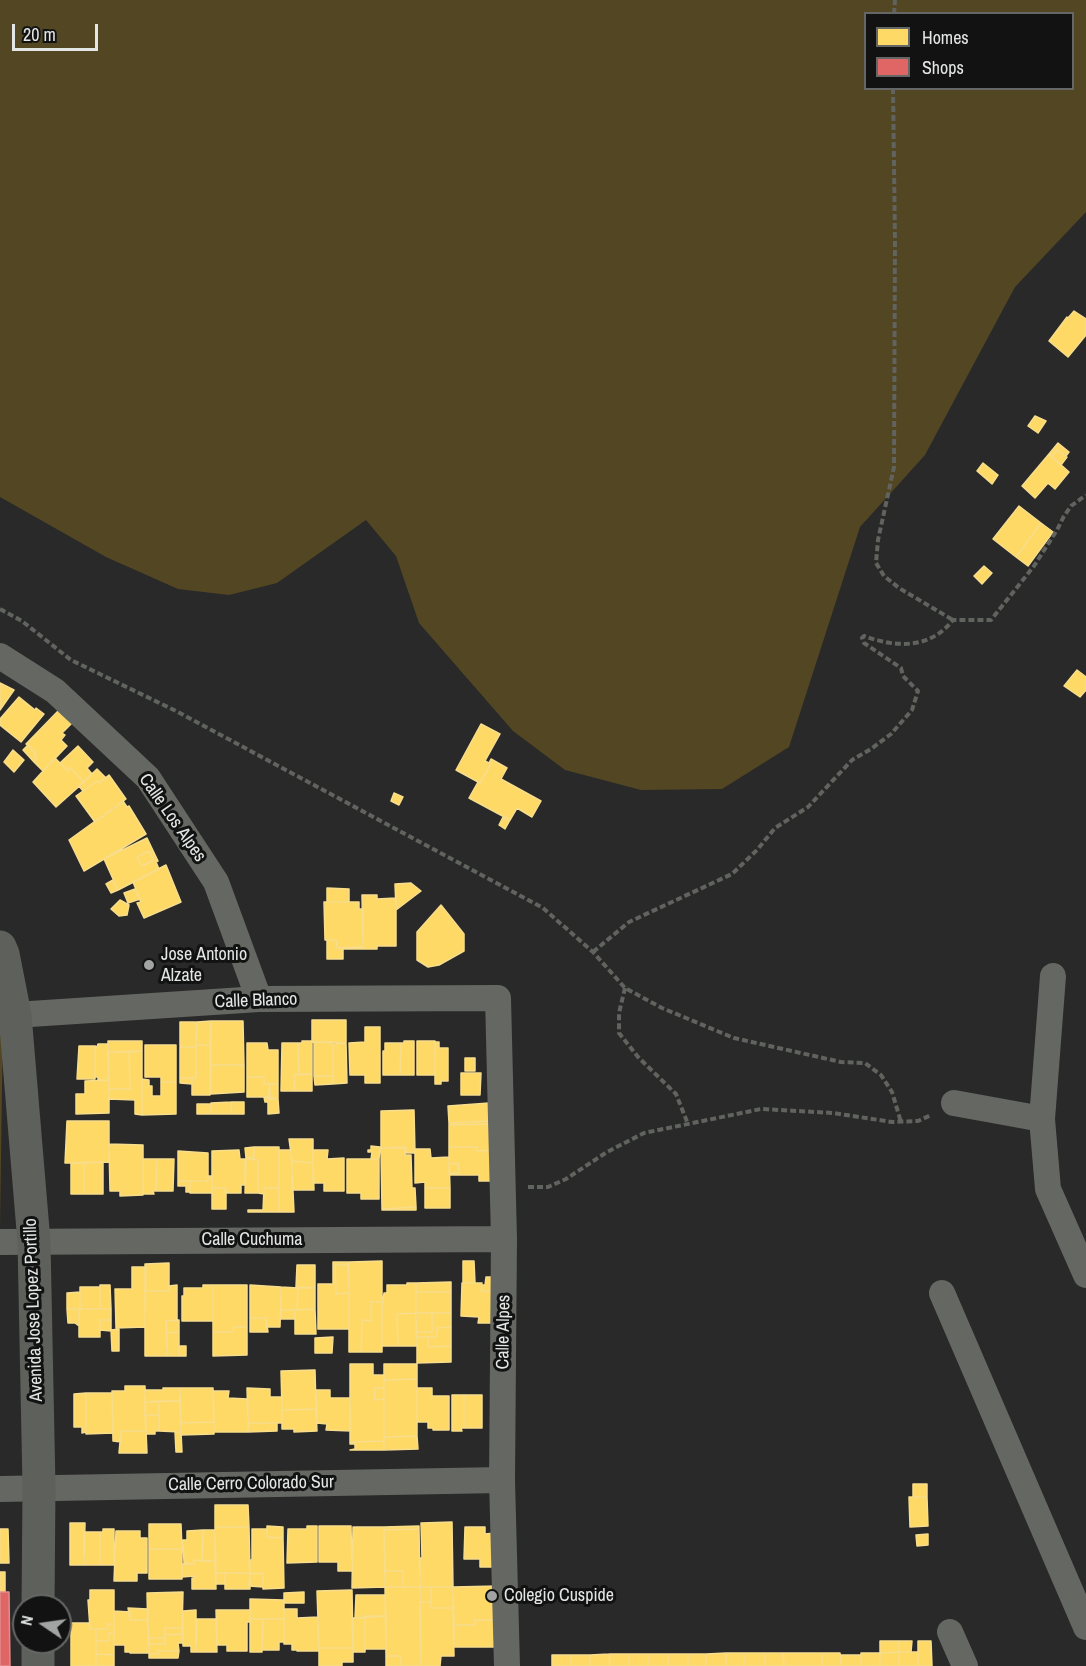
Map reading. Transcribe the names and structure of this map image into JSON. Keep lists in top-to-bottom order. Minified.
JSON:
{"streets":{"street":["Calle Los Alpes","Calle Blanco","Calle Cuchuma","Avenida Jose Lopez Portillo","Calle Alpes","Calle Cerro Colorado Sur"]},"crossings":[["Calle Los Alpes","Calle Blanco"],["Calle Blanco","Avenida Jose Lopez Portillo"],["Calle Blanco","Calle Alpes"],["Calle Cuchuma","Avenida Jose Lopez Portillo"],["Calle Cuchuma","Calle Alpes"],["Avenida Jose Lopez Portillo","Calle Cerro Colorado Sur"],["Calle Alpes","Calle Cerro Colorado Sur"]],"places":["Jose Antonio Alzate","Colegio Cuspide"],"legend":["Homes","Shops"],"scale_bar":"20 m","north":"left"}
